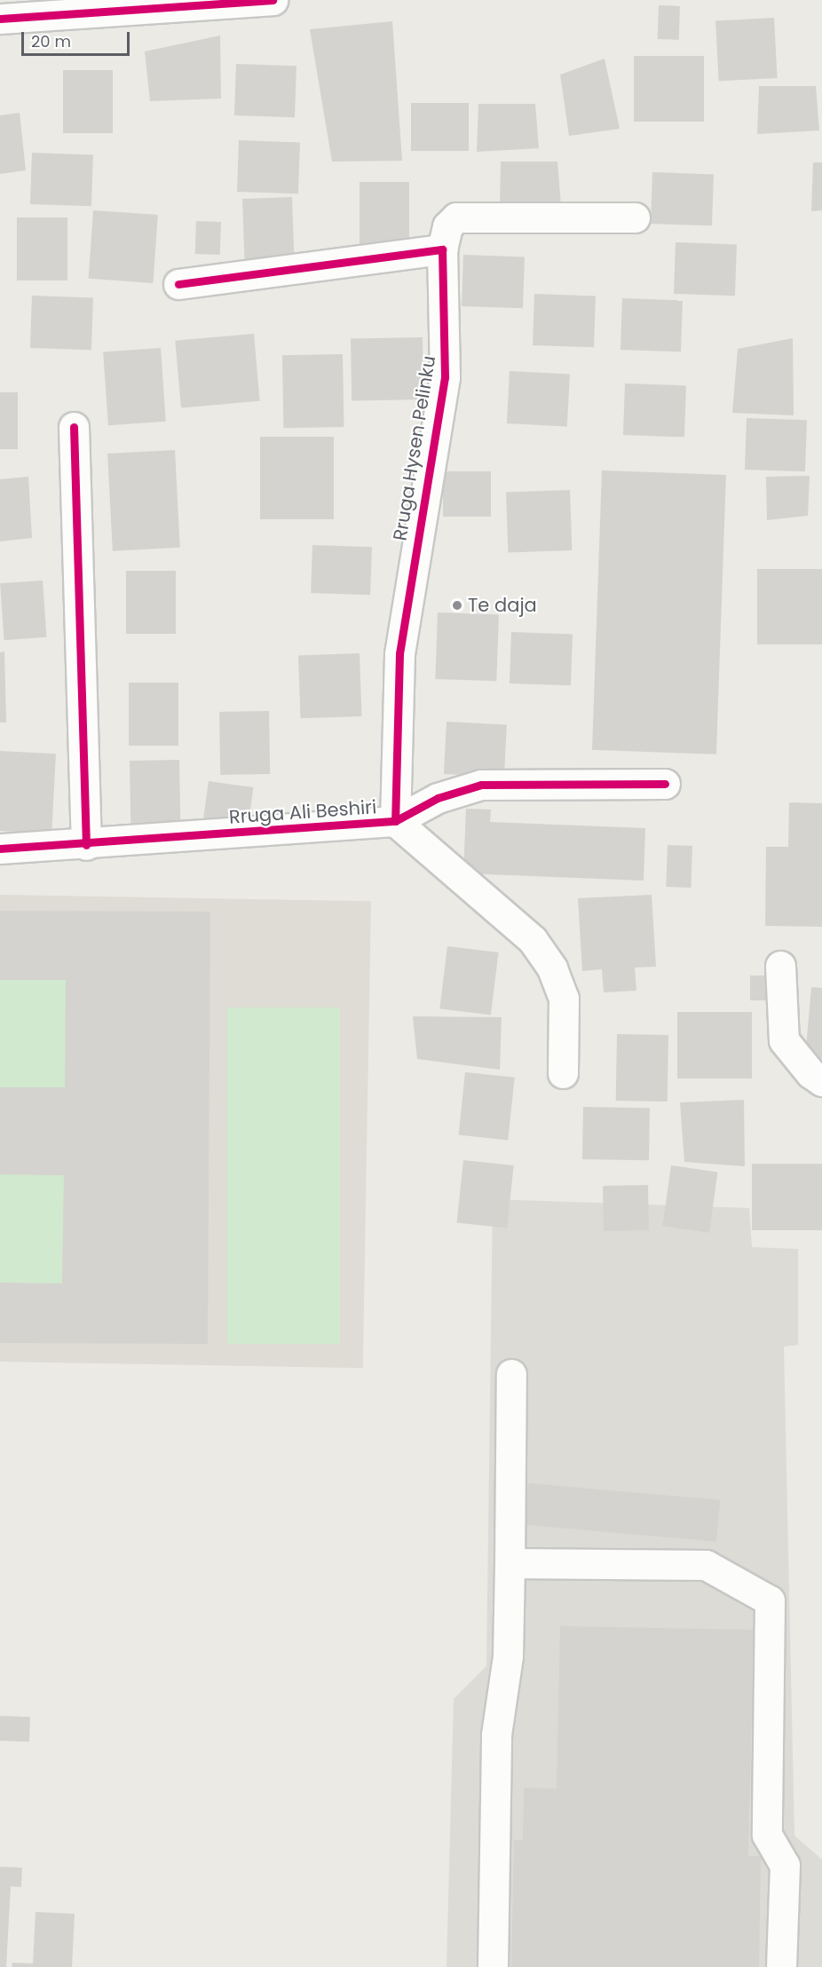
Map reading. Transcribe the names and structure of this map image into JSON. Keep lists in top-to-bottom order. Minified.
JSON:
{"streets":{"street":["Rruga Hysen Pelinku","Rruga Ali Beshiri"]},"crossings":[["Rruga Hysen Pelinku","Rruga Ali Beshiri"]],"places":["Te daja"],"scale_bar":"20 m"}
